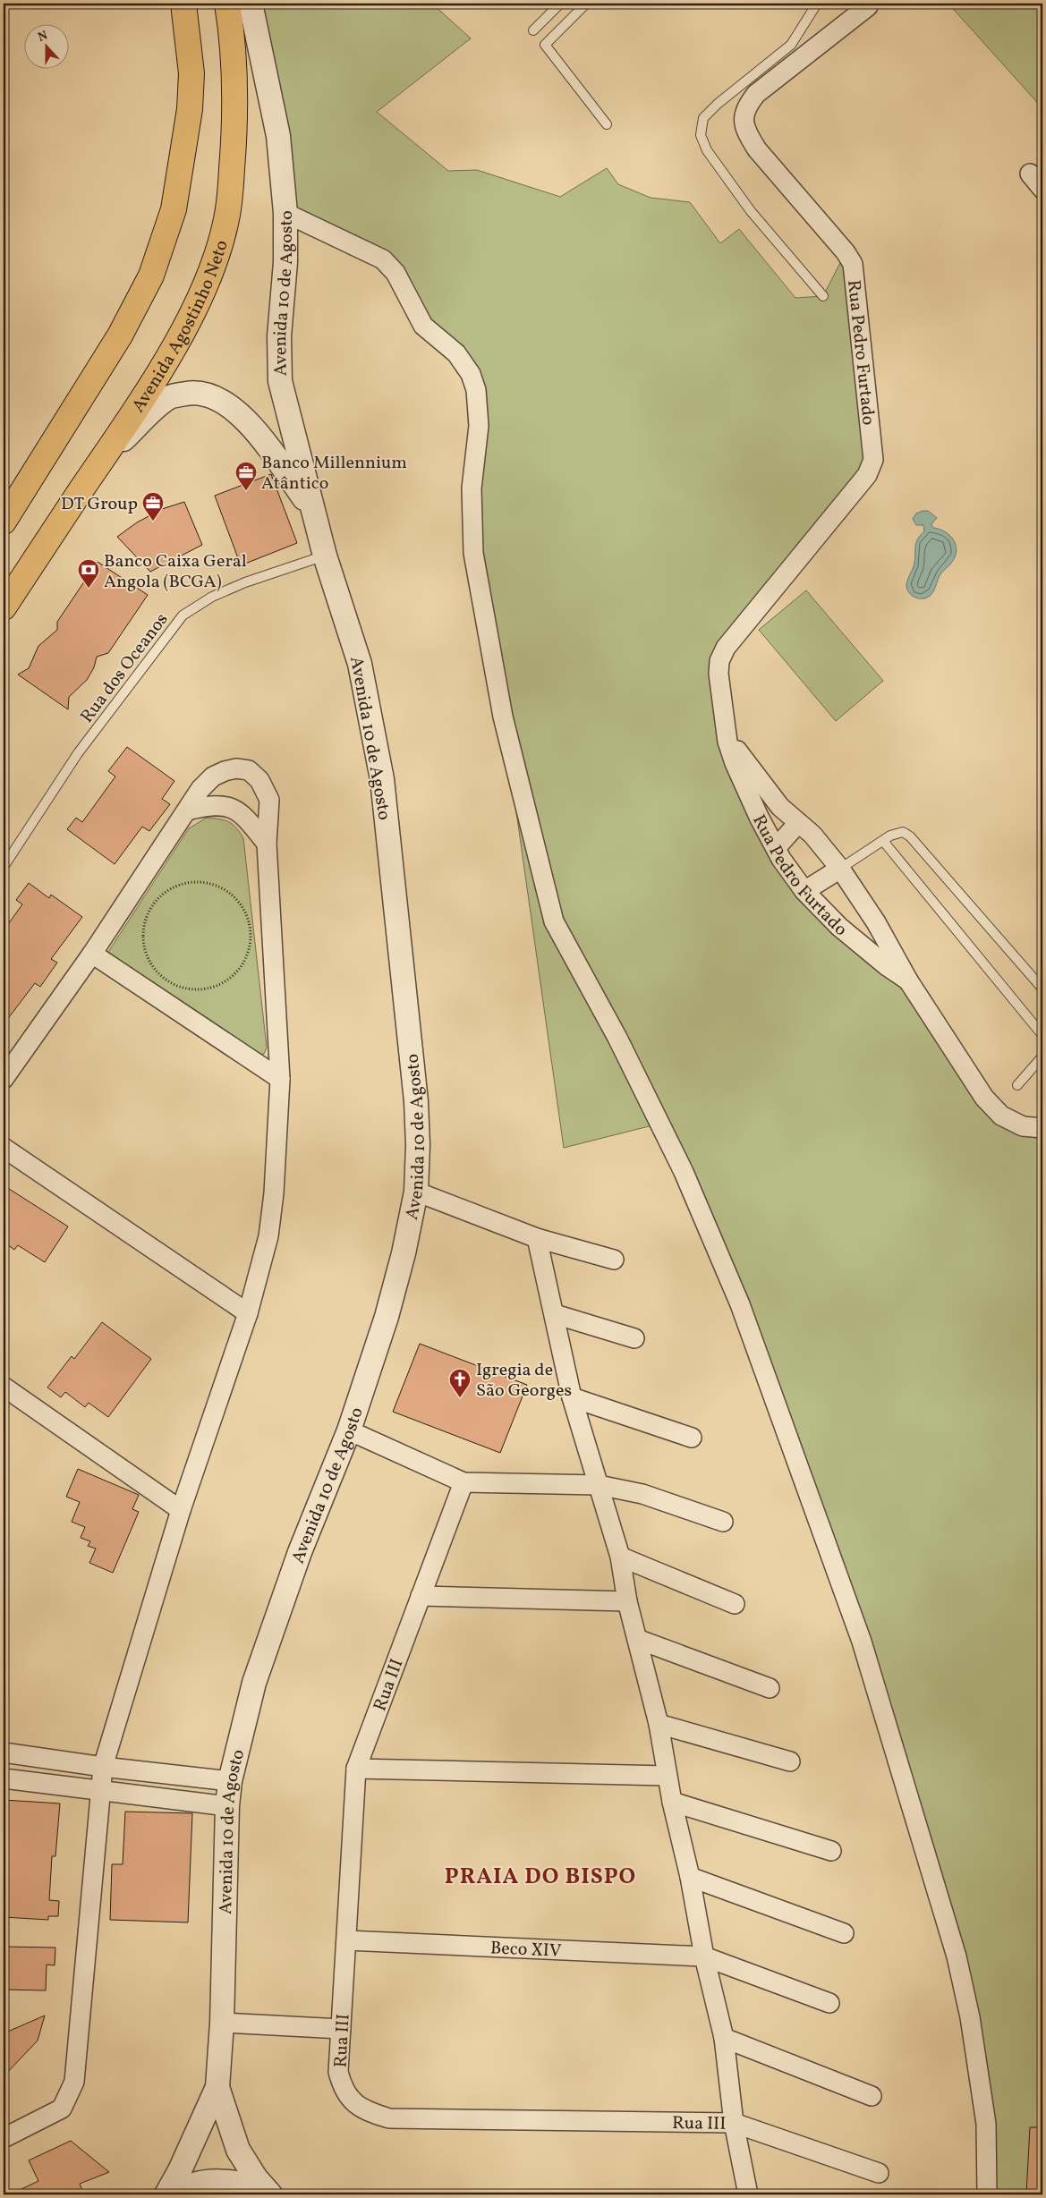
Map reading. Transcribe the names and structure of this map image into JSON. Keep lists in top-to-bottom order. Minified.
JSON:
{"streets":{"main road":["Avenida Agostinho Neto"],"street":["Avenida 10 de Agosto","Rua Pedro Furtado","Rua III","Beco XIV"],"lane":["Rua dos Oceanos"]},"crossings":[["Avenida 10 de Agosto","Rua dos Oceanos"],["Rua III","Beco XIV"]],"districts":["PRAIA DO BISPO"],"places":{"office":["Banco Millennium Atântico","DT Group"],"bank":["Banco Caixa Geral Angola (BCGA)"],"church":["Igregia de São Georges"]},"north":"top"}
